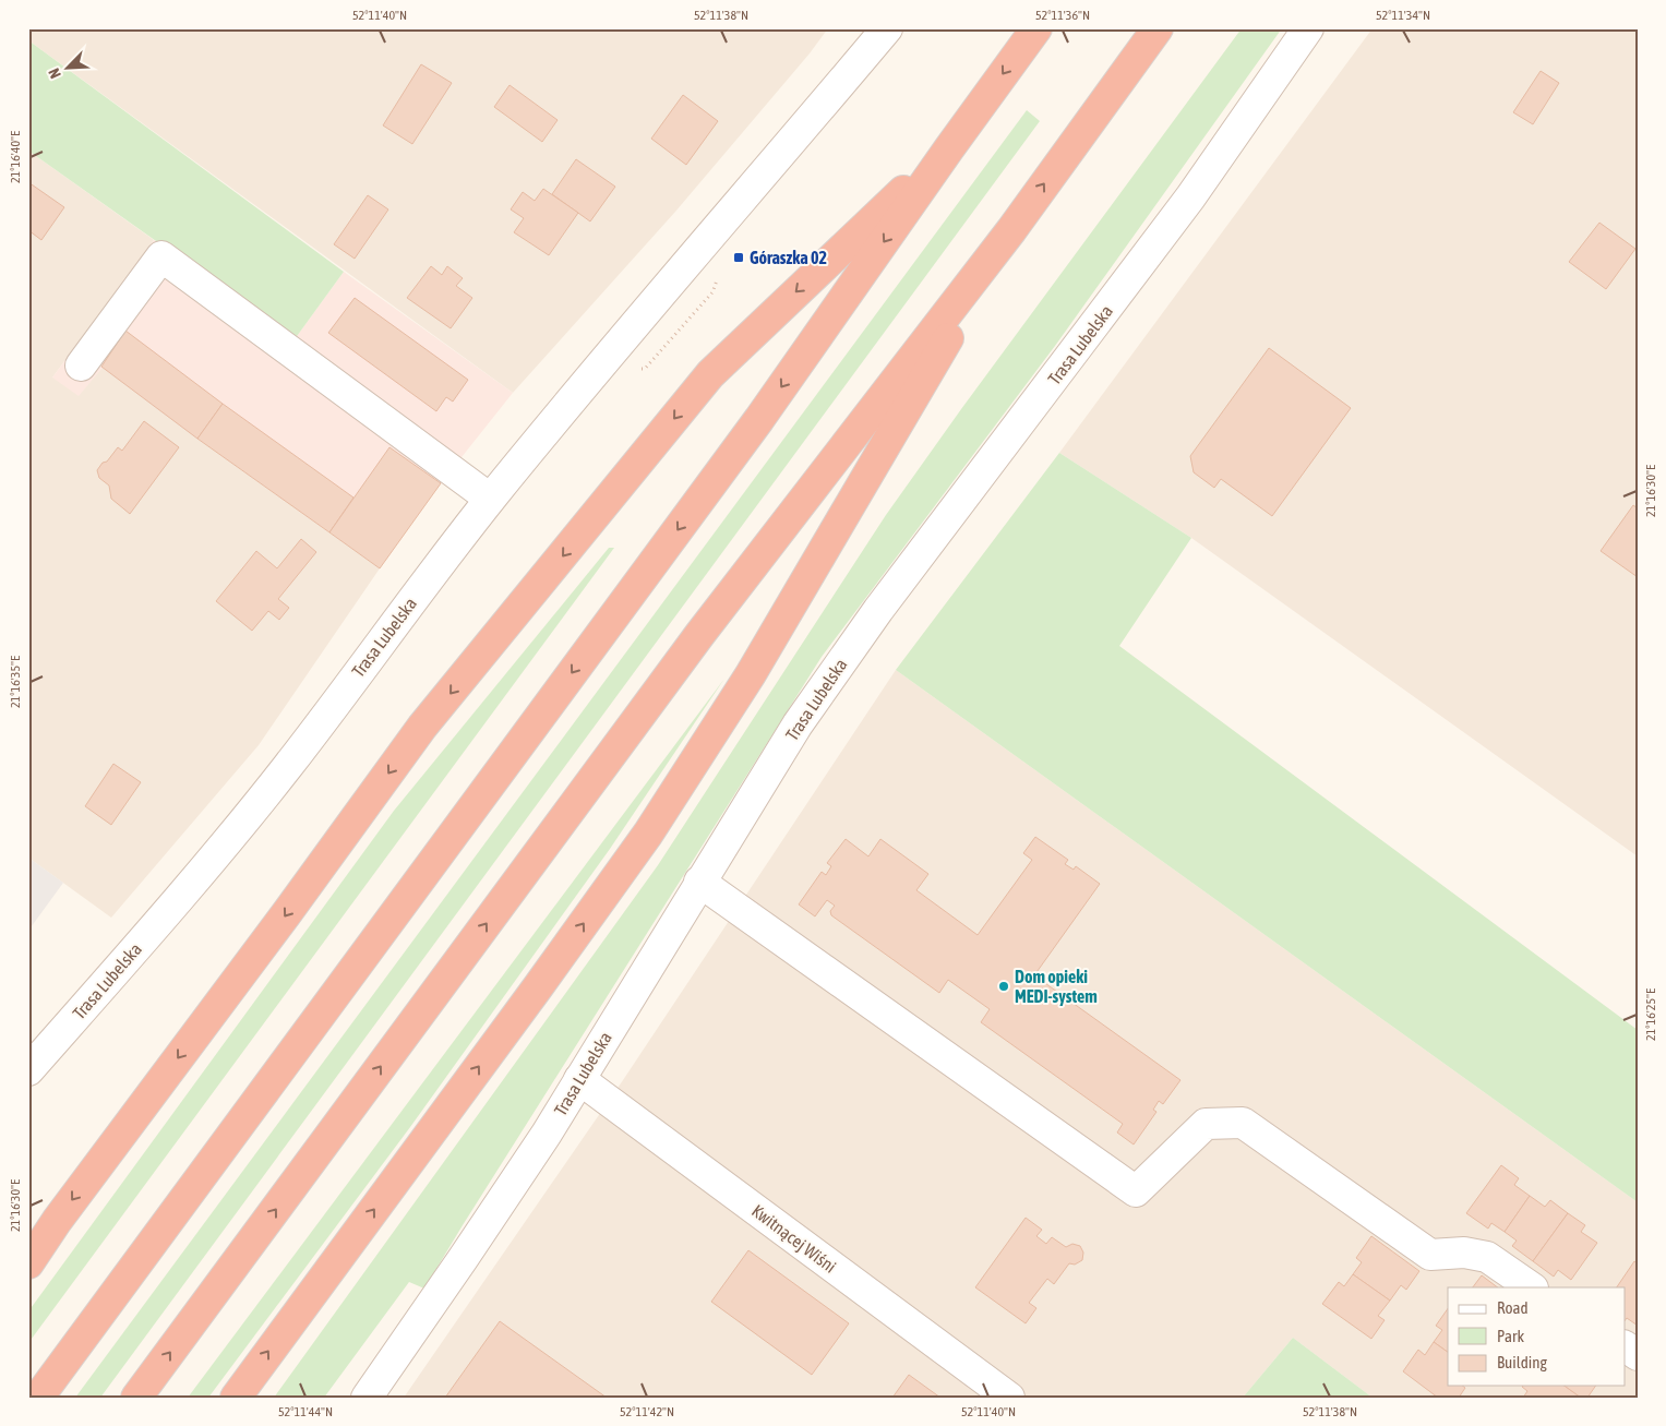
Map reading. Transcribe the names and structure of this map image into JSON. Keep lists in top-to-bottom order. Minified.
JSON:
{"streets":{"street":["Trasa Lubelska","Kwitnącej Wiśni"]},"crossings":[["Trasa Lubelska","Kwitnącej Wiśni"]],"places":{"transit":["Góraszka 02"],"other":["Dom opieki MEDI-system"]},"legend":["Road","Park","Building"],"north":"bottom left","coordinates":["52°11'40\"N","52°11'38\"N","52°11'36\"N","52°11'34\"N","21°16'40\"E","21°16'30\"E","21°16'35\"E","21°16'25\"E","52°11'44\"N","52°11'42\"N"]}
